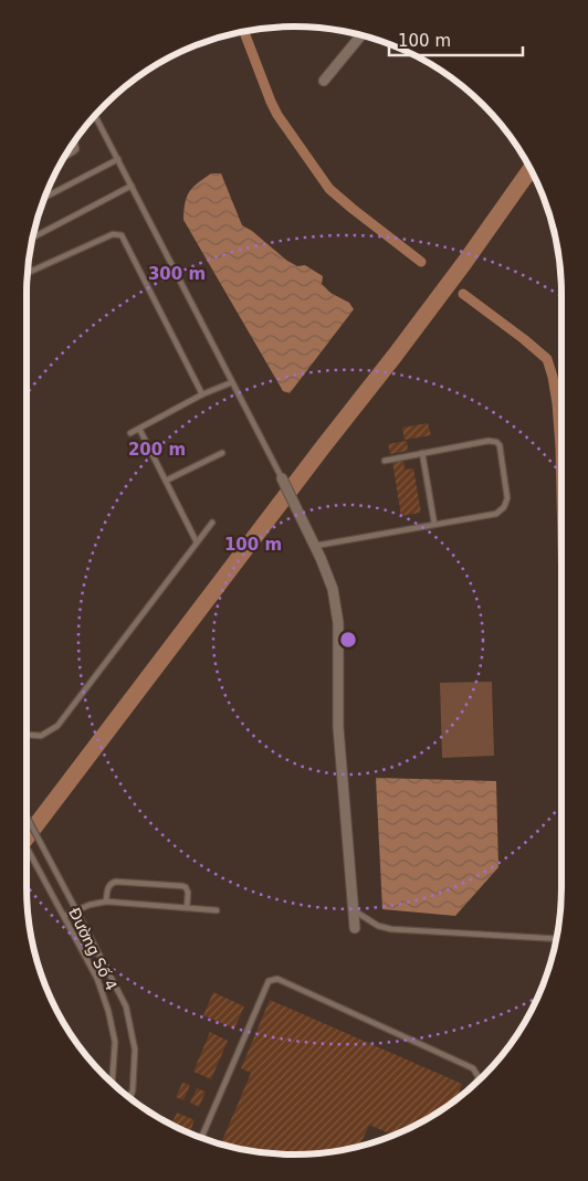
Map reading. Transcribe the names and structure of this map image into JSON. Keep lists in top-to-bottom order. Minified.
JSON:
{"streets":{"lane":["Đường Số 4"]},"scale_bar":"100 m","rings":["300 m","200 m","100 m"]}
